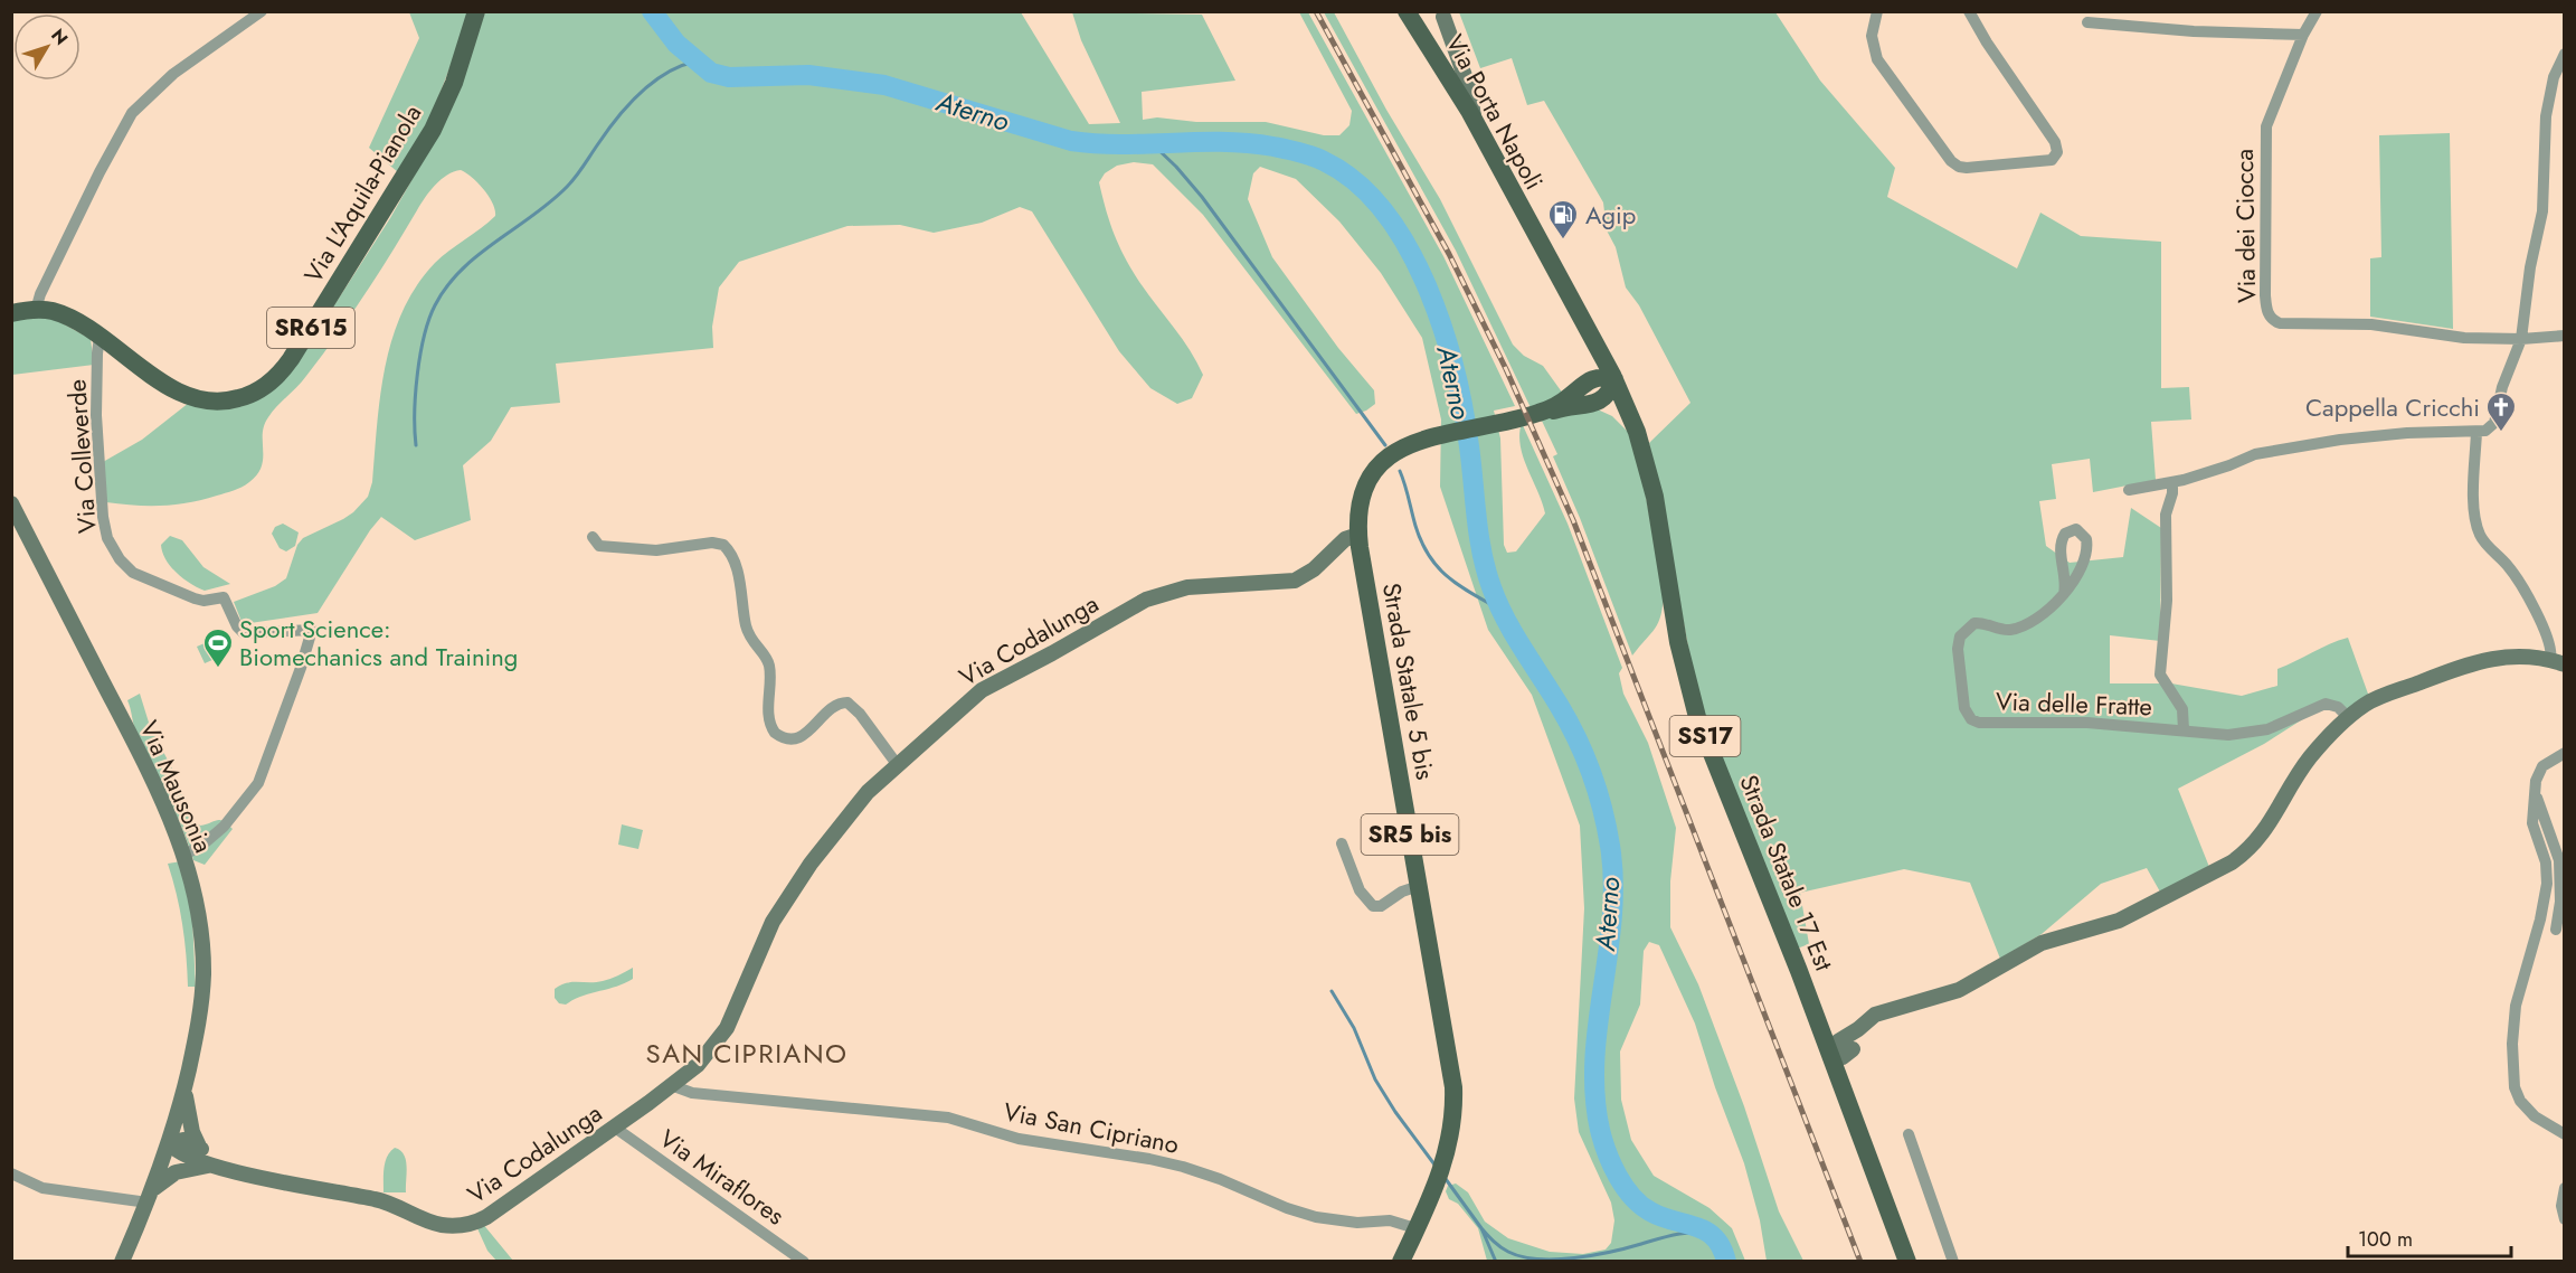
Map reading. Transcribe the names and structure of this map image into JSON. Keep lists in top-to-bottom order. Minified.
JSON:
{"streets":{"main road":["Via Porta Napoli","Via L'Aquila-Pianola","SR615","Via Codalunga","Strada Statale 5 bis","SS17","Via Mausonia","SR5 bis","Strada Statale 17 Est"],"street":["Via dei Ciocca","Via Colleverde","Via delle Fratte","Via San Cipriano","Via Miraflores"]},"crossings":[["Via Porta Napoli","Strada Statale 5 bis"],["Via Porta Napoli","Strada Statale 17 Est"],["Via L'Aquila-Pianola","Via Colleverde"],["Via Colleverde","Via Mausonia"],["Via Codalunga","Strada Statale 5 bis"],["Via Codalunga","Via Mausonia"],["Via Codalunga","Via San Cipriano"],["Via Codalunga","Via Miraflores"],["Strada Statale 5 bis","Strada Statale 17 Est"],["Strada Statale 5 bis","Via San Cipriano"]],"districts":["SAN CIPRIANO"],"water":["Aterno"],"places":{"fuel station":["Agip"],"church":["Cappella Cricchi"],"sports":["Sport Science: Biomechanics and Training"]},"scale_bar":"100 m","north":"top right"}
